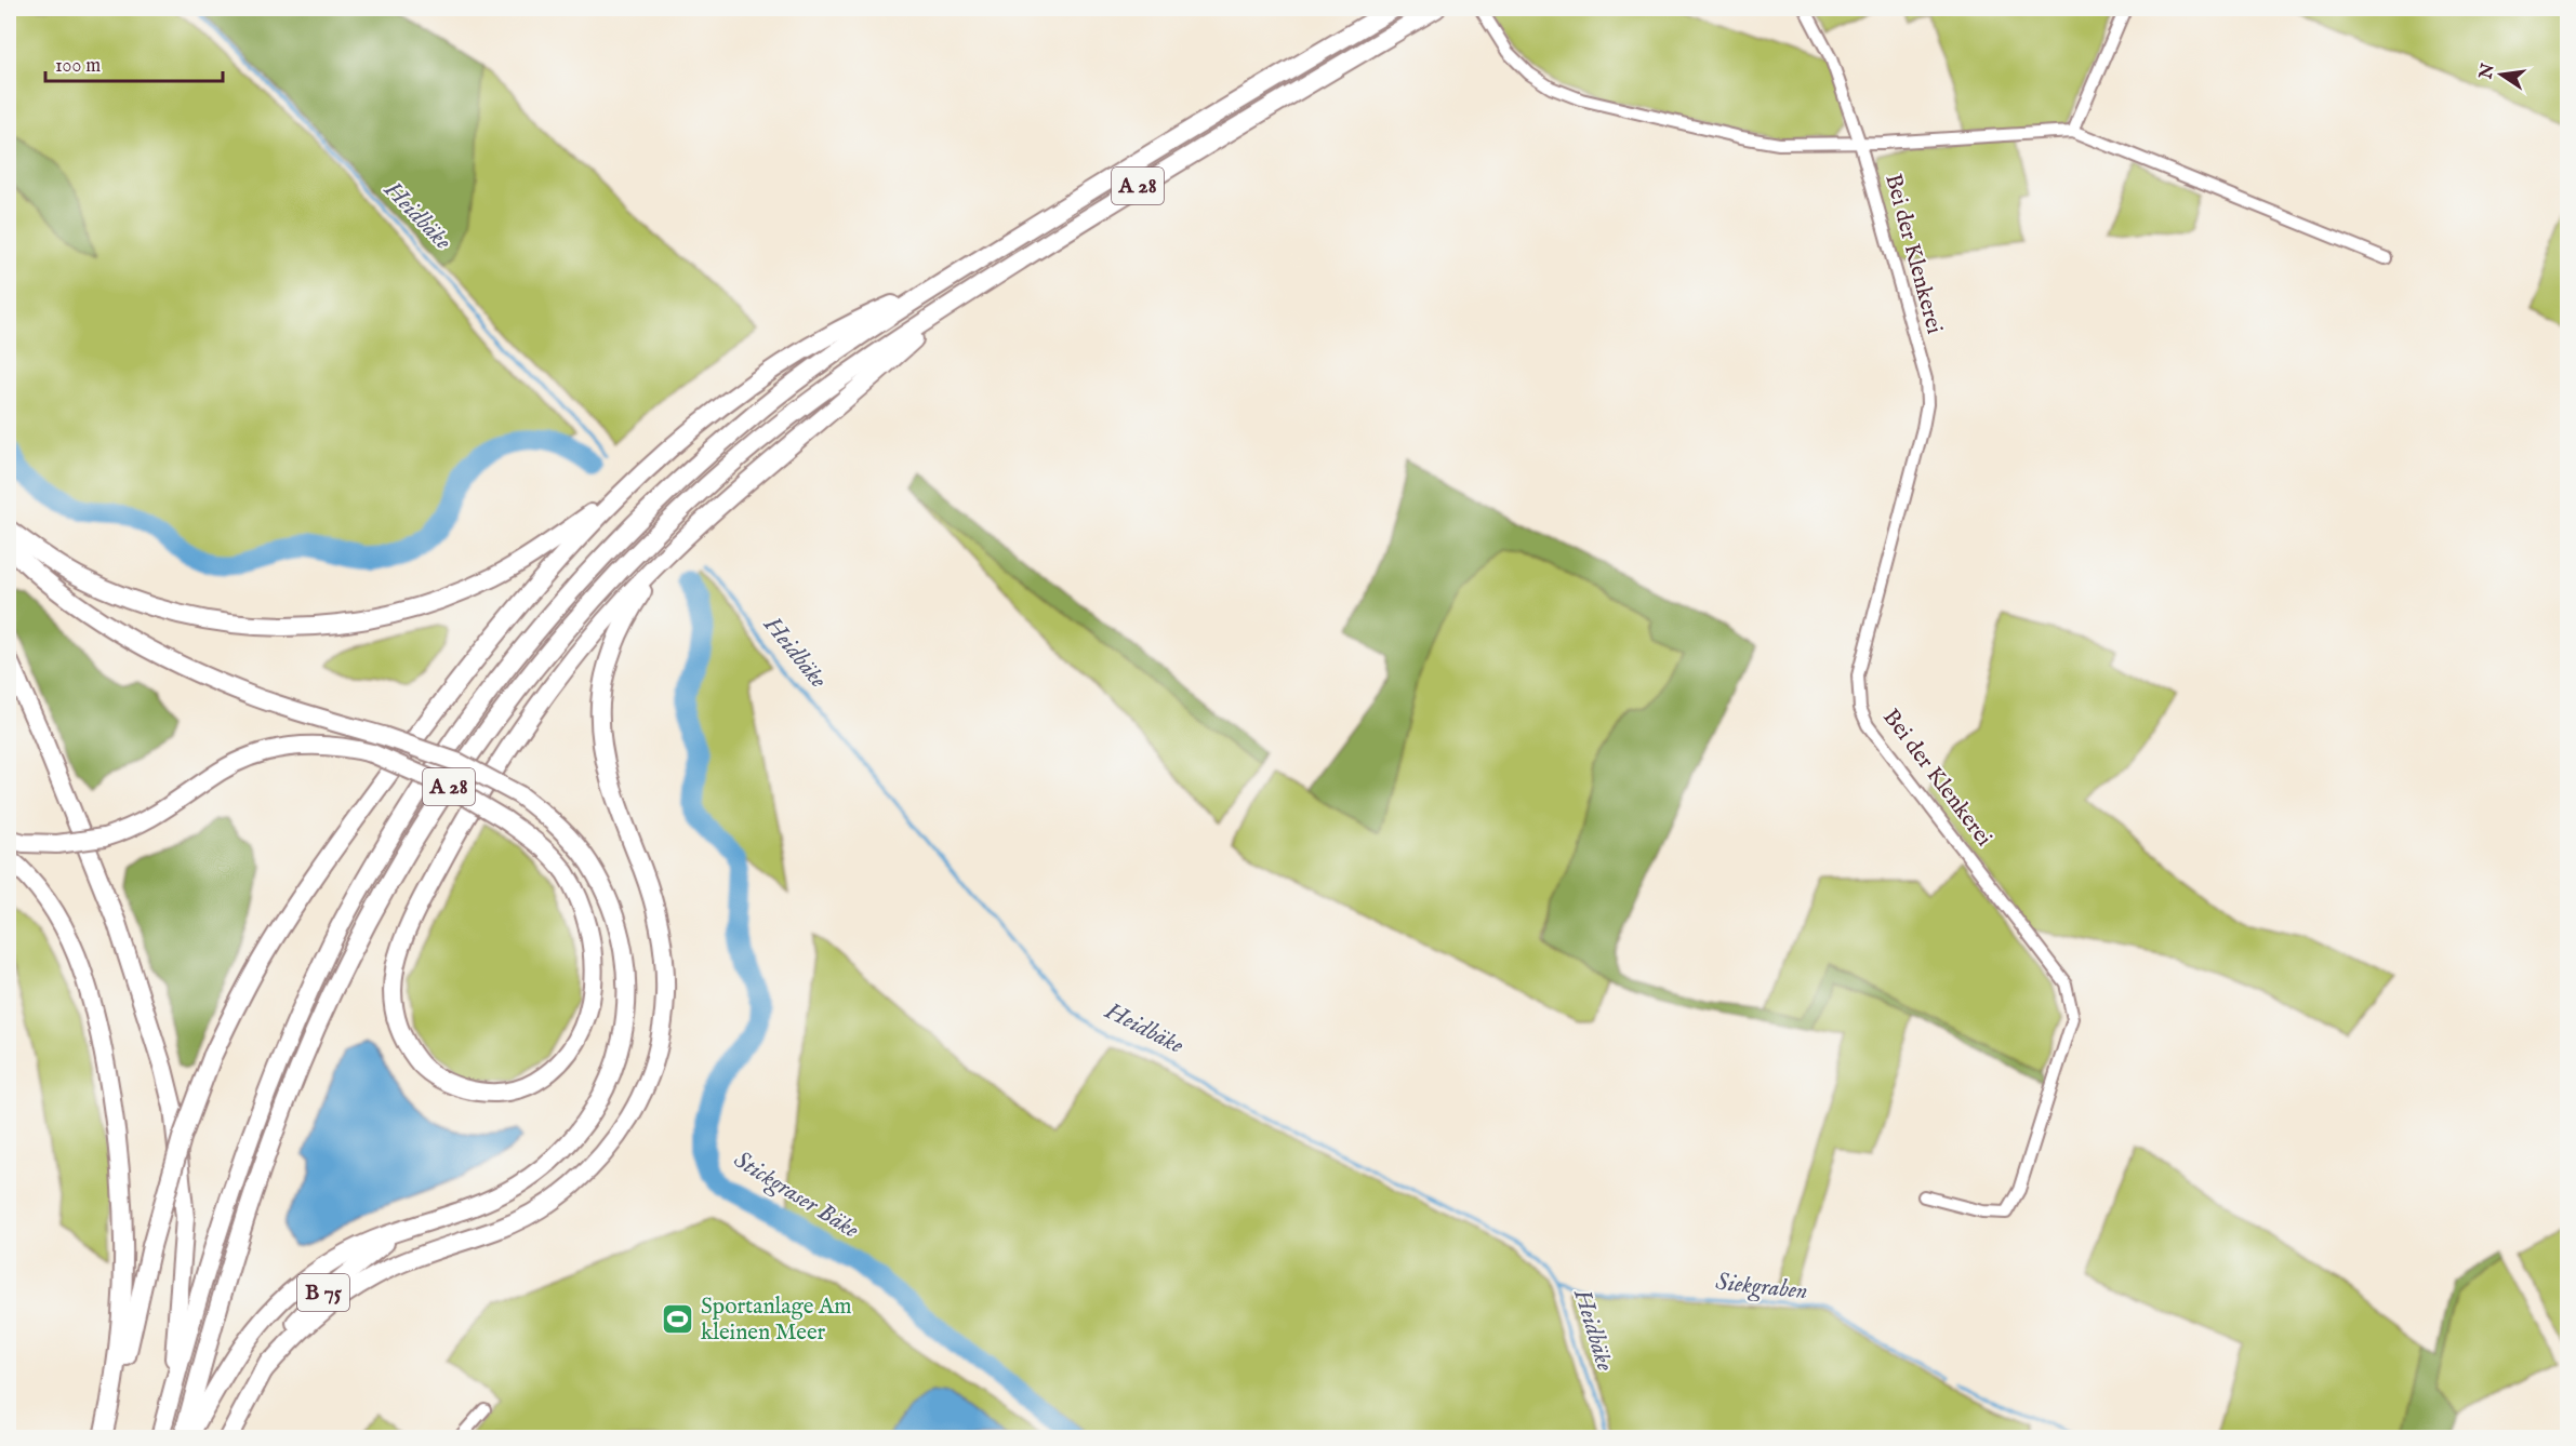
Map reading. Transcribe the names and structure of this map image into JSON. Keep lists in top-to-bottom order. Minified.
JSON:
{"streets":{"highway":["A 28","B 75"],"street":["Bei der Klenkerei"]},"water":["Heidbäke","Stickgraser Bäke","Siekgraben"],"places":{"sports":["Sportanlage Am kleinen Meer"]},"scale_bar":"100 m","north":"left"}
